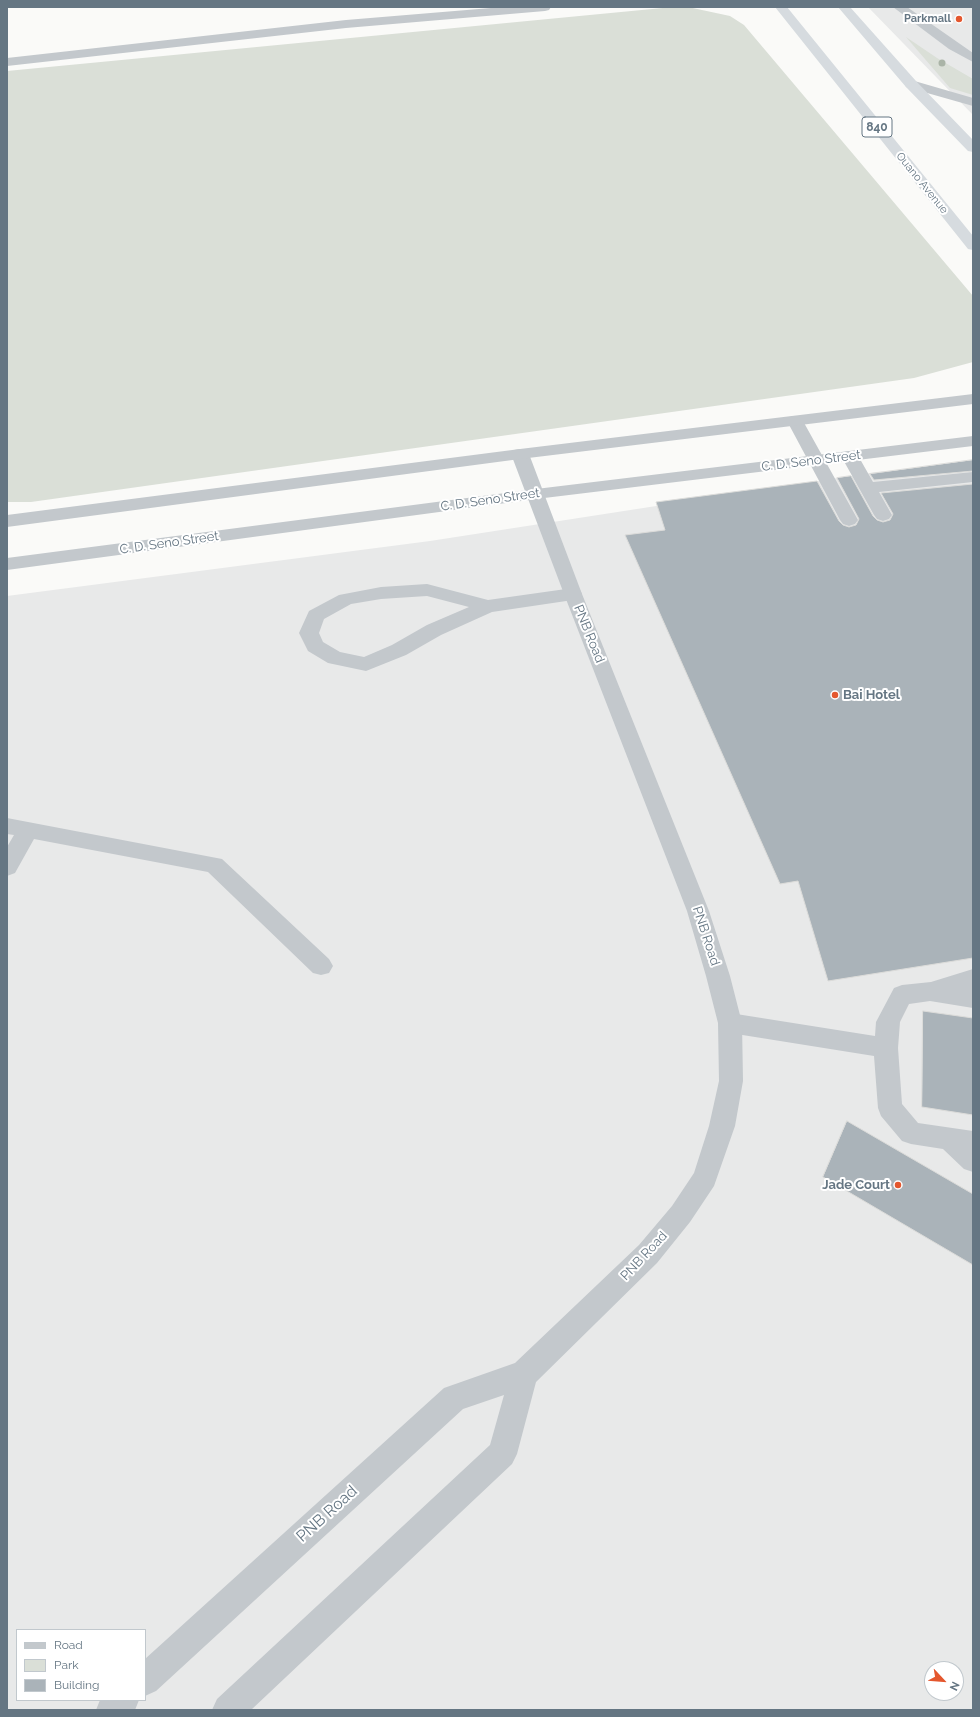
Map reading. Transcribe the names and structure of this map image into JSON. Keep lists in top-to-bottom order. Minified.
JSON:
{"streets":{"highway":["840","Ouano Avenue"],"street":["C. D. Seno Street","PNB Road"]},"crossings":[["C. D. Seno Street","PNB Road"]],"places":["Parkmall","Bai Hotel","Jade Court"],"legend":["Road","Park","Building"],"north":"bottom right"}
